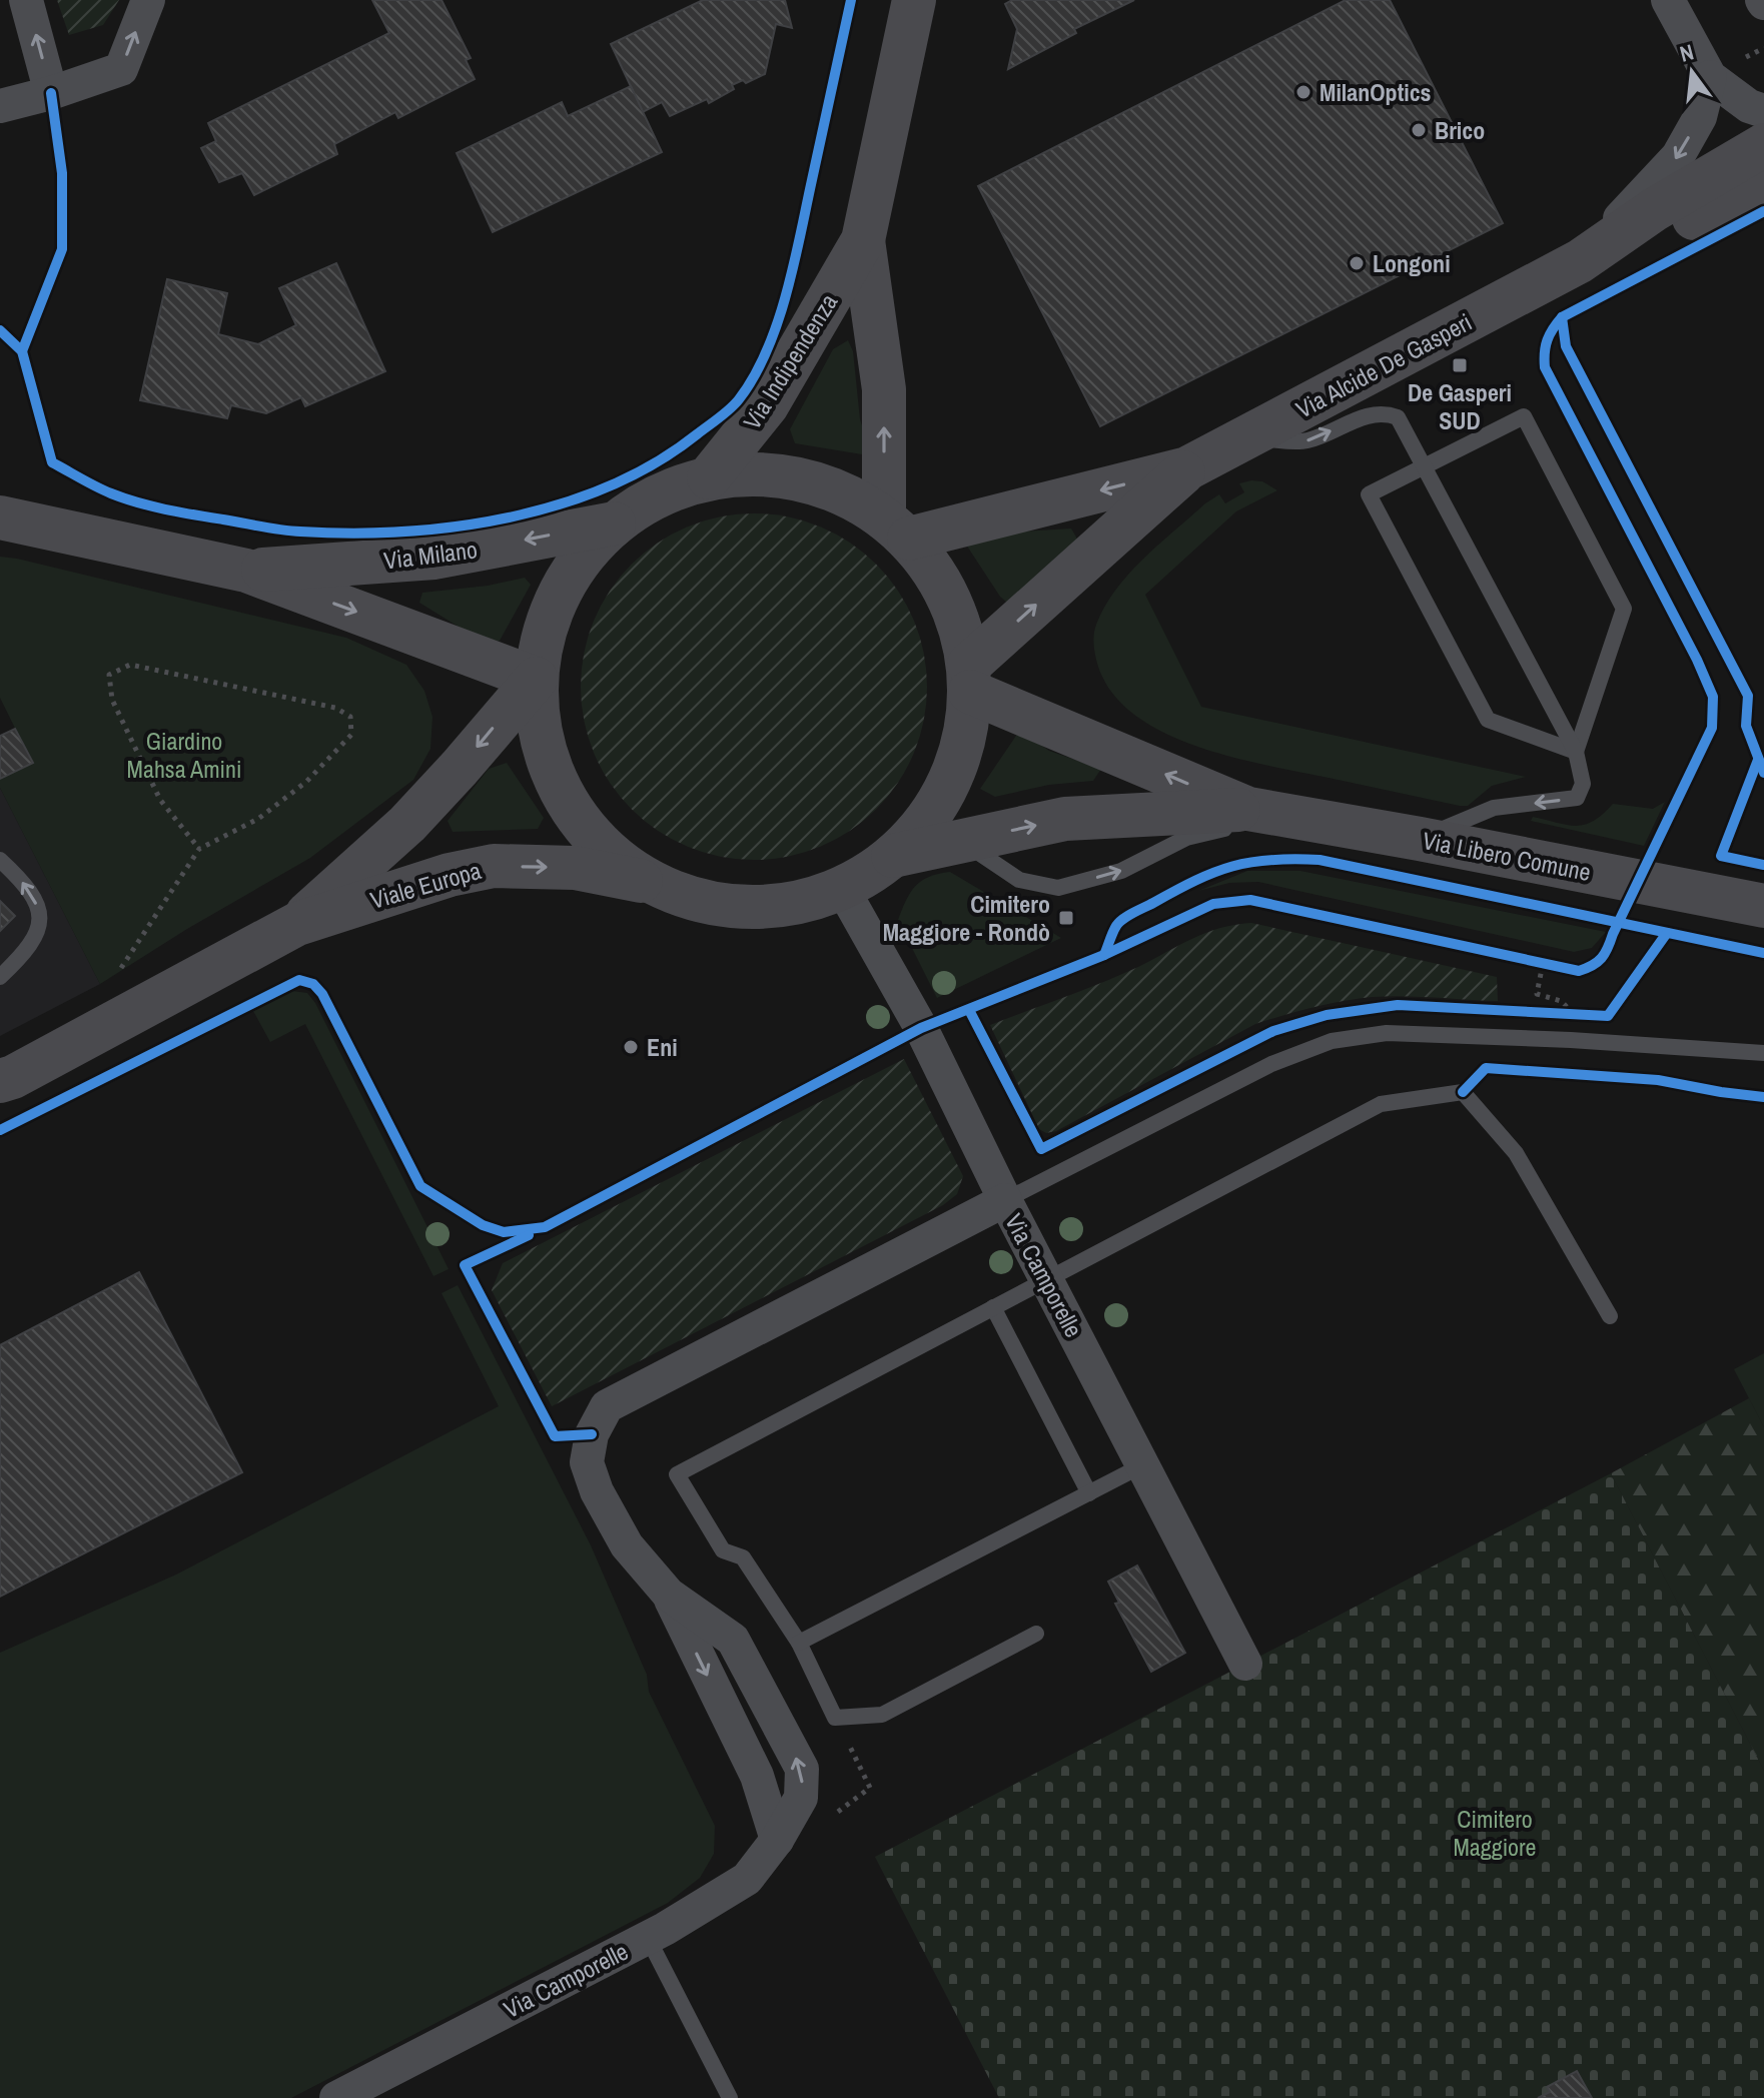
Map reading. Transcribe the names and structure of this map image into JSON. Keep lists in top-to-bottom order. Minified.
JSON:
{"streets":{"main road":["Via Indipendenza","Via Alcide De Gasperi","Via Milano","Via Libero Comune","Viale Europa"],"street":["Via Camporelle"]},"crossings":[["Via Indipendenza","Via Alcide De Gasperi"],["Via Alcide De Gasperi","Via Libero Comune"],["Via Milano","Viale Europa"]],"one_way":["Via Indipendenza"],"parks":["Giardino Mahsa Amini","Cimitero Maggiore"],"places":{"other":["MilanOptics","Brico","Longoni","Eni"],"transit":["De Gasperi SUD","Cimitero Maggiore - Rondò"]},"north":"top"}
